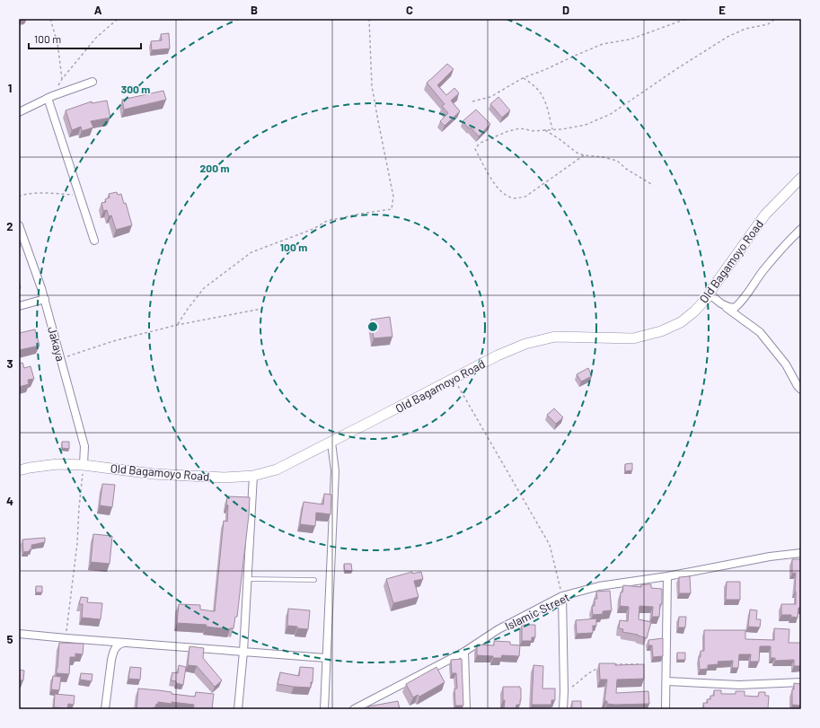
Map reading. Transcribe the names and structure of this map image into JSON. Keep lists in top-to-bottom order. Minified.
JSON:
{"streets":{"street":["Old Bagamoyo Road","Jakaya","Islamic Street"]},"crossings":[["Old Bagamoyo Road","Jakaya"]],"scale_bar":"100 m","grid":{"columns":["A","B","C","D","E"],"rows":["1","2","3","4","5"]},"rings":["300 m","200 m","100 m"]}
